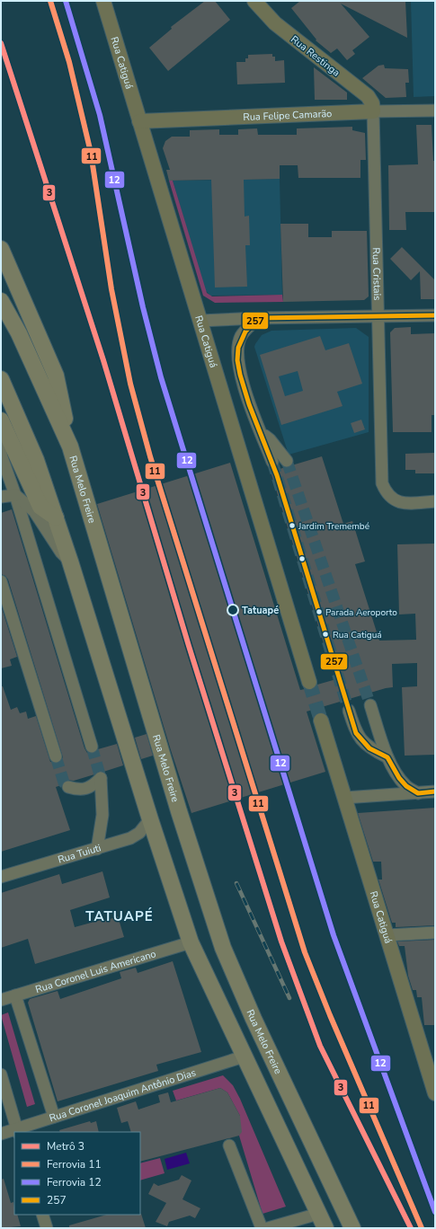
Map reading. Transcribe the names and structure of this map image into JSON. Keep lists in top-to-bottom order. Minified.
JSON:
{"streets":{"highway":["Rua Melo Freire"],"main road":["Rua Restinga","Rua Catiguá","Rua Felipe Camarão"],"street":["Rua Cristais","Rua Tuiuti","Rua Coronel Luis Americano","Rua Coronel Joaquim Antônio Dias"]},"crossings":[["Rua Restinga","Rua Felipe Camarão"],["Rua Restinga","Rua Cristais"],["Rua Catiguá","Rua Felipe Camarão"],["Rua Felipe Camarão","Rua Cristais"]],"districts":["TATUAPÉ"],"places":["Jardim Tremembé","Tatuapé","Parada Aeroporto","Rua Catiguá"],"lines":["rail line 11","rail line 12","metro line 3","transit line 257"],"legend":["Metrô 3","Ferrovia 11","Ferrovia 12","257"]}
